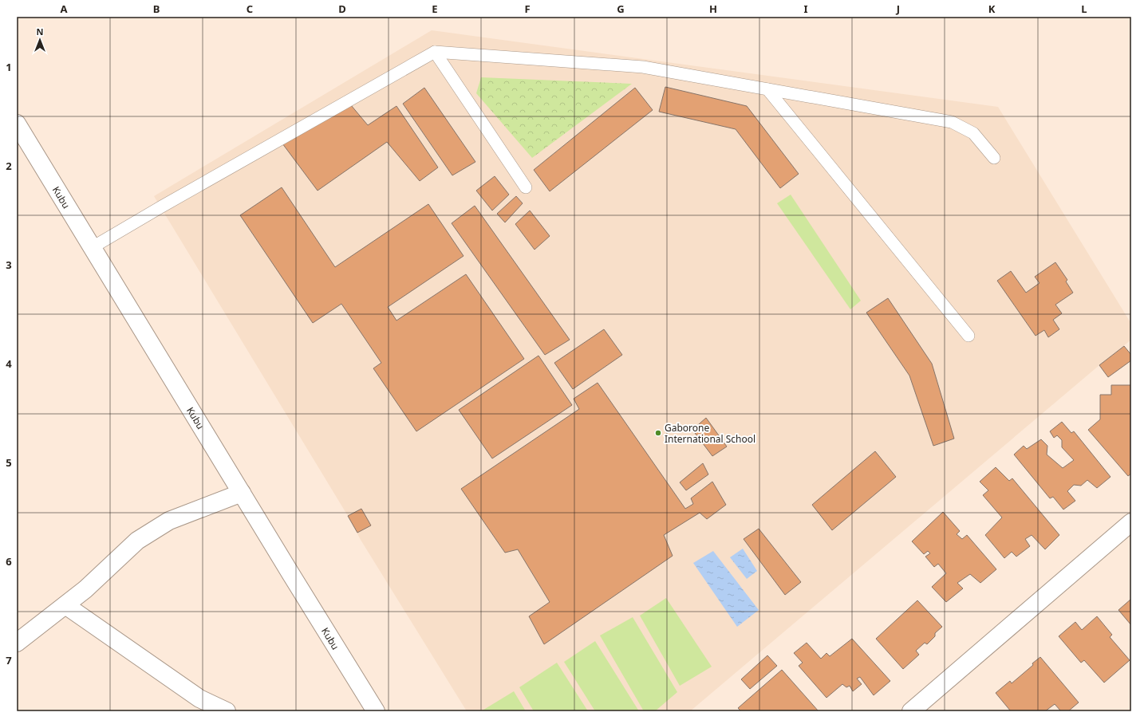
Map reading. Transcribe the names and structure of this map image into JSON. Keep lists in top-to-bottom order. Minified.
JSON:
{"streets":{"street":["Kubu"]},"places":["Gaborone International School"],"north":"top","grid":{"columns":["A","B","C","D","E","F","G","H","I","J","K","L"],"rows":["1","2","3","4","5","6","7"]}}
